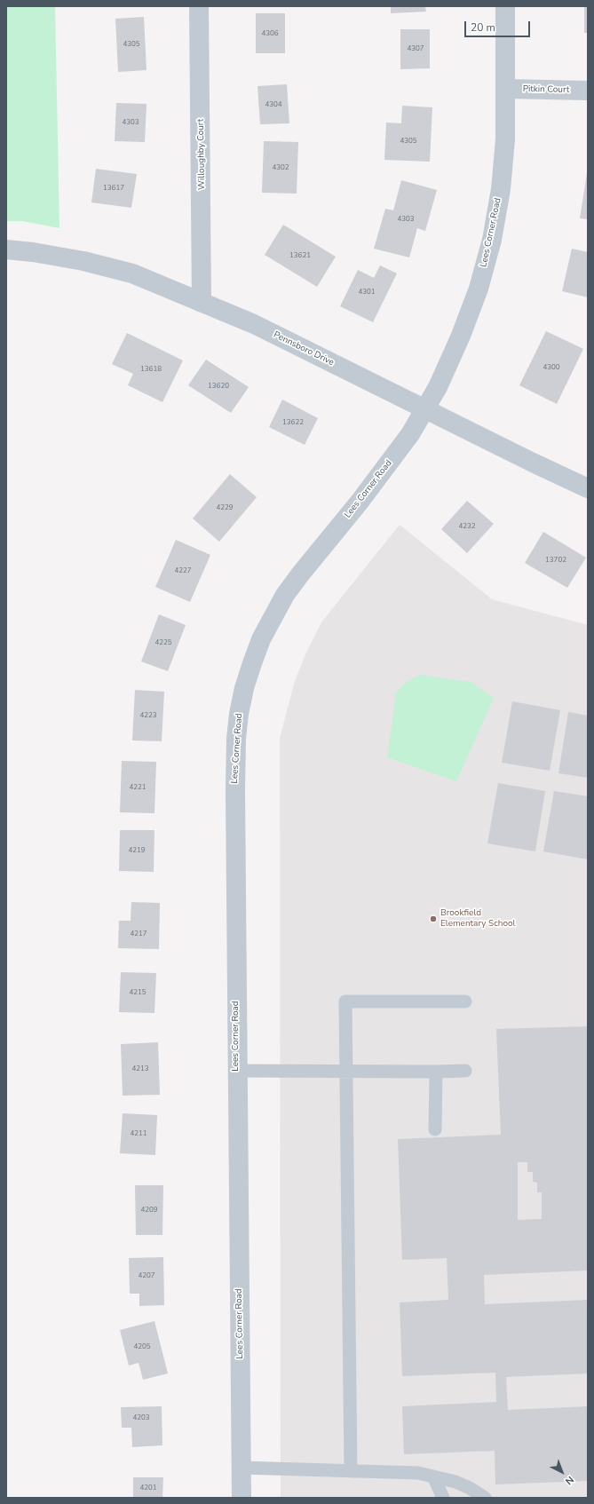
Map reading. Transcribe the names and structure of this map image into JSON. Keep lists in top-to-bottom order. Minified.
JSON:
{"streets":{"street":["Pitkin Court","Willoughby Court","Lees Corner Road","Pennsboro Drive"]},"crossings":[["Pitkin Court","Lees Corner Road"],["Willoughby Court","Pennsboro Drive"],["Lees Corner Road","Pennsboro Drive"]],"places":["Brookfield Elementary School"],"house_numbers":["4306","4305","4307","4304","4303","4305","4302","13617","4303","13621","4301","4300","13618","13620","13622","4229","4232","13702","4227","4225","4223","4221","4219","4217","4215","4213","4211","4209","4207","4205","4203","4201"],"scale_bar":"20 m","north":"bottom right"}
